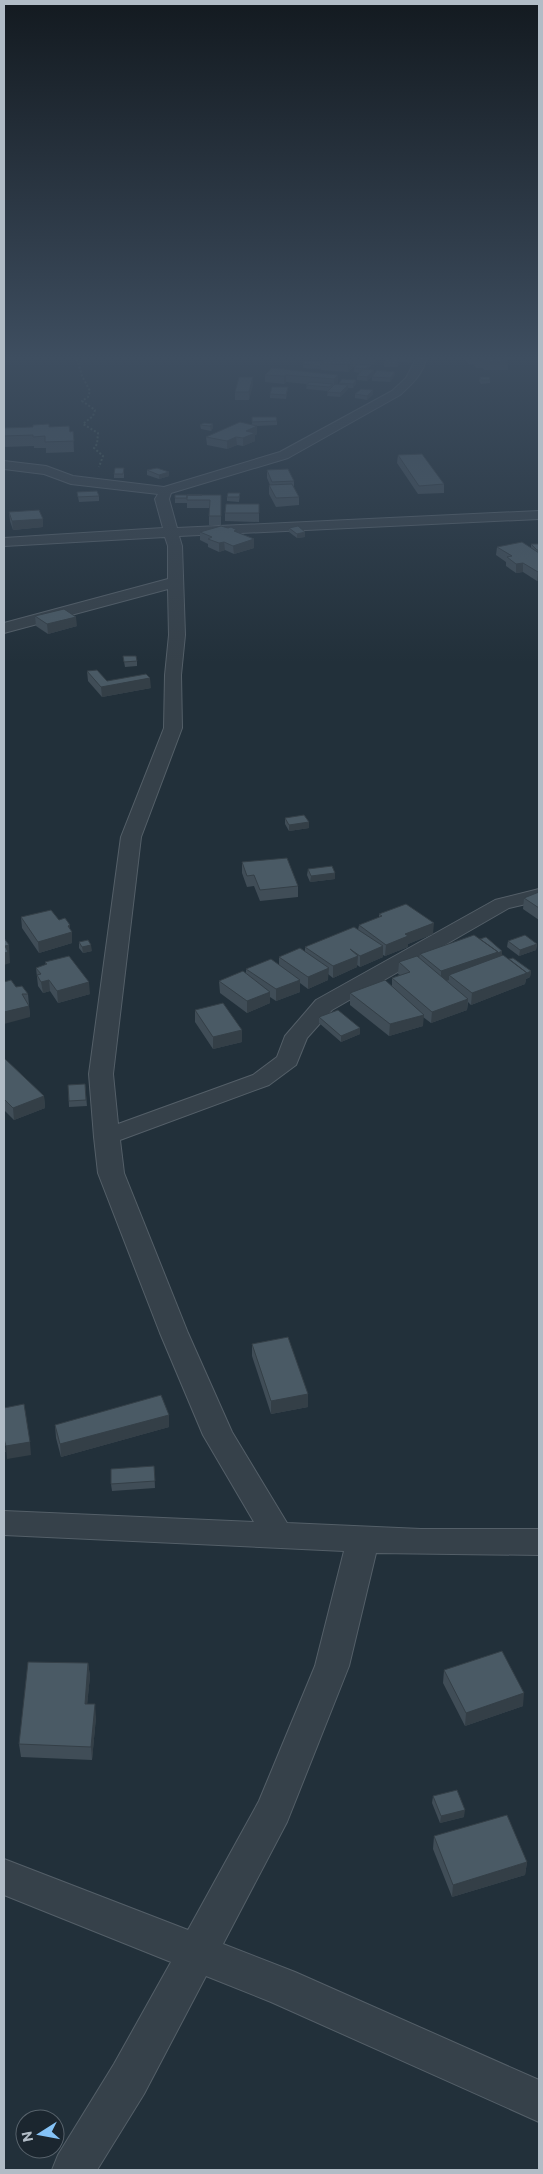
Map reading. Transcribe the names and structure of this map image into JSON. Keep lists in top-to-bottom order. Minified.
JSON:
{"north":"left"}
